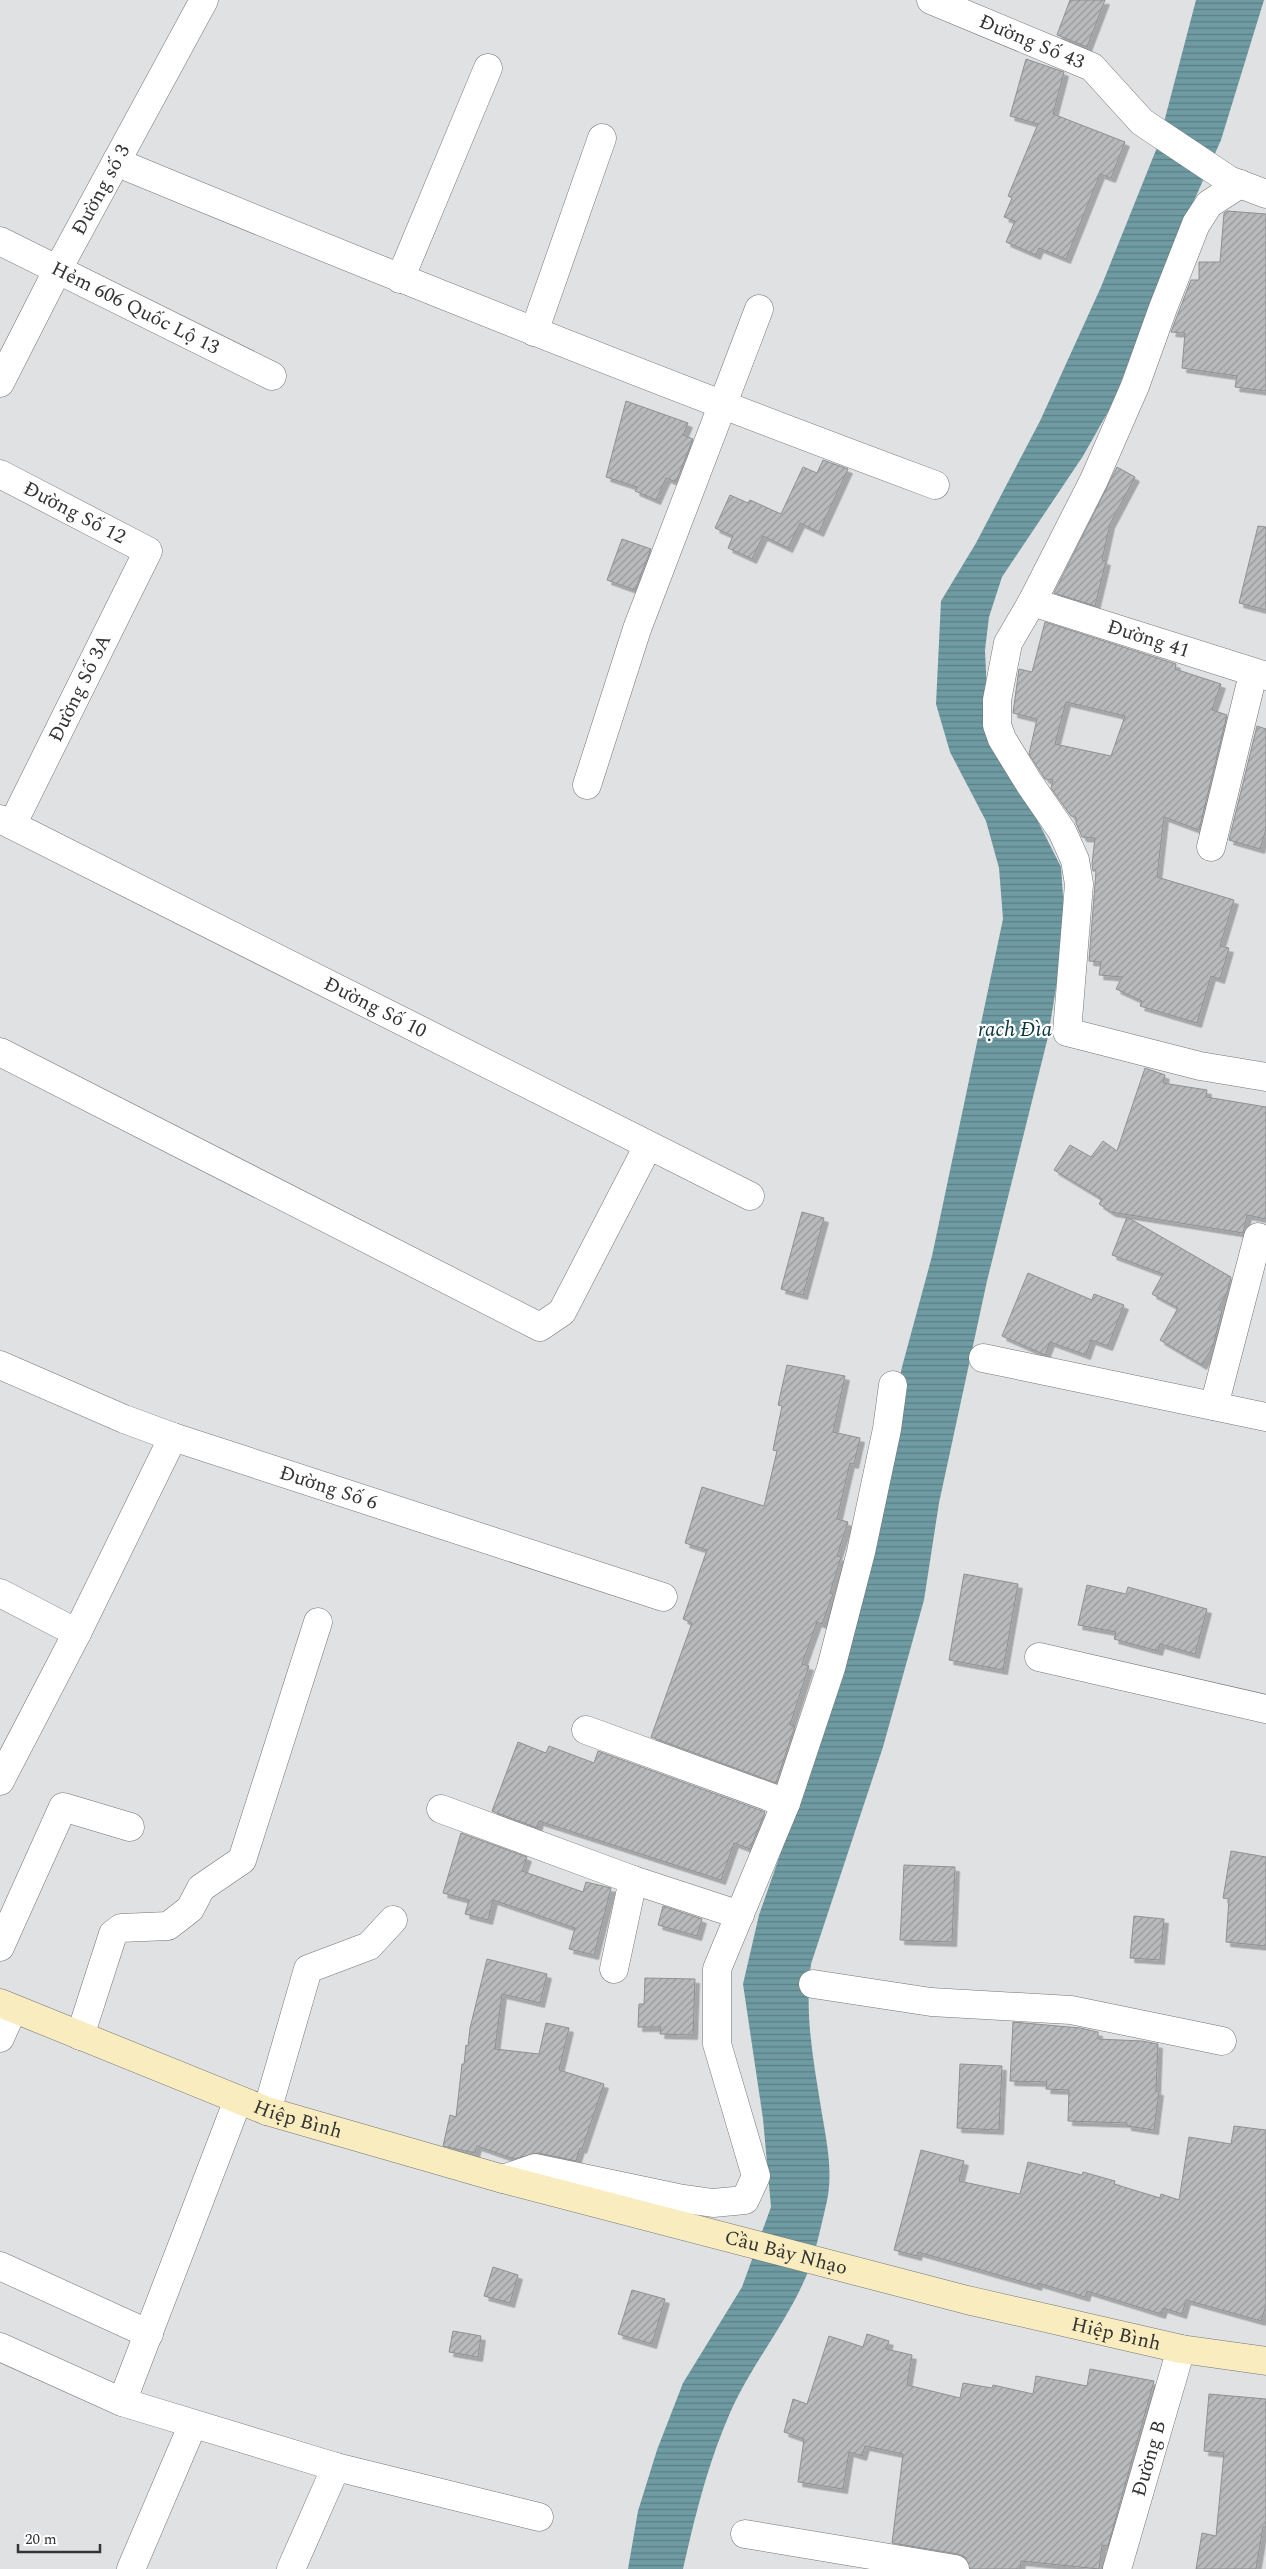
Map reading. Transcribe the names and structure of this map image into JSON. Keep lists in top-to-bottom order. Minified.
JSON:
{"streets":{"main road":["Hiệp Bình","Cầu Bảy Nhạo"],"street":["Đường Số 43","Đường số 3","Hẻm 606 Quốc Lộ 13","Đường Số 12","Đường 41","Đường Số 3A","Đường Số 10","Đường Số 6","Đường B"]},"crossings":[["Đường số 3","Hẻm 606 Quốc Lộ 13"],["Đường Số 12","Đường Số 3A"],["Đường Số 3A","Đường Số 10"],["Hiệp Bình","Cầu Bảy Nhạo"],["Hiệp Bình","Đường B"]],"water":["rạch Đìa"],"scale_bar":"20 m"}
